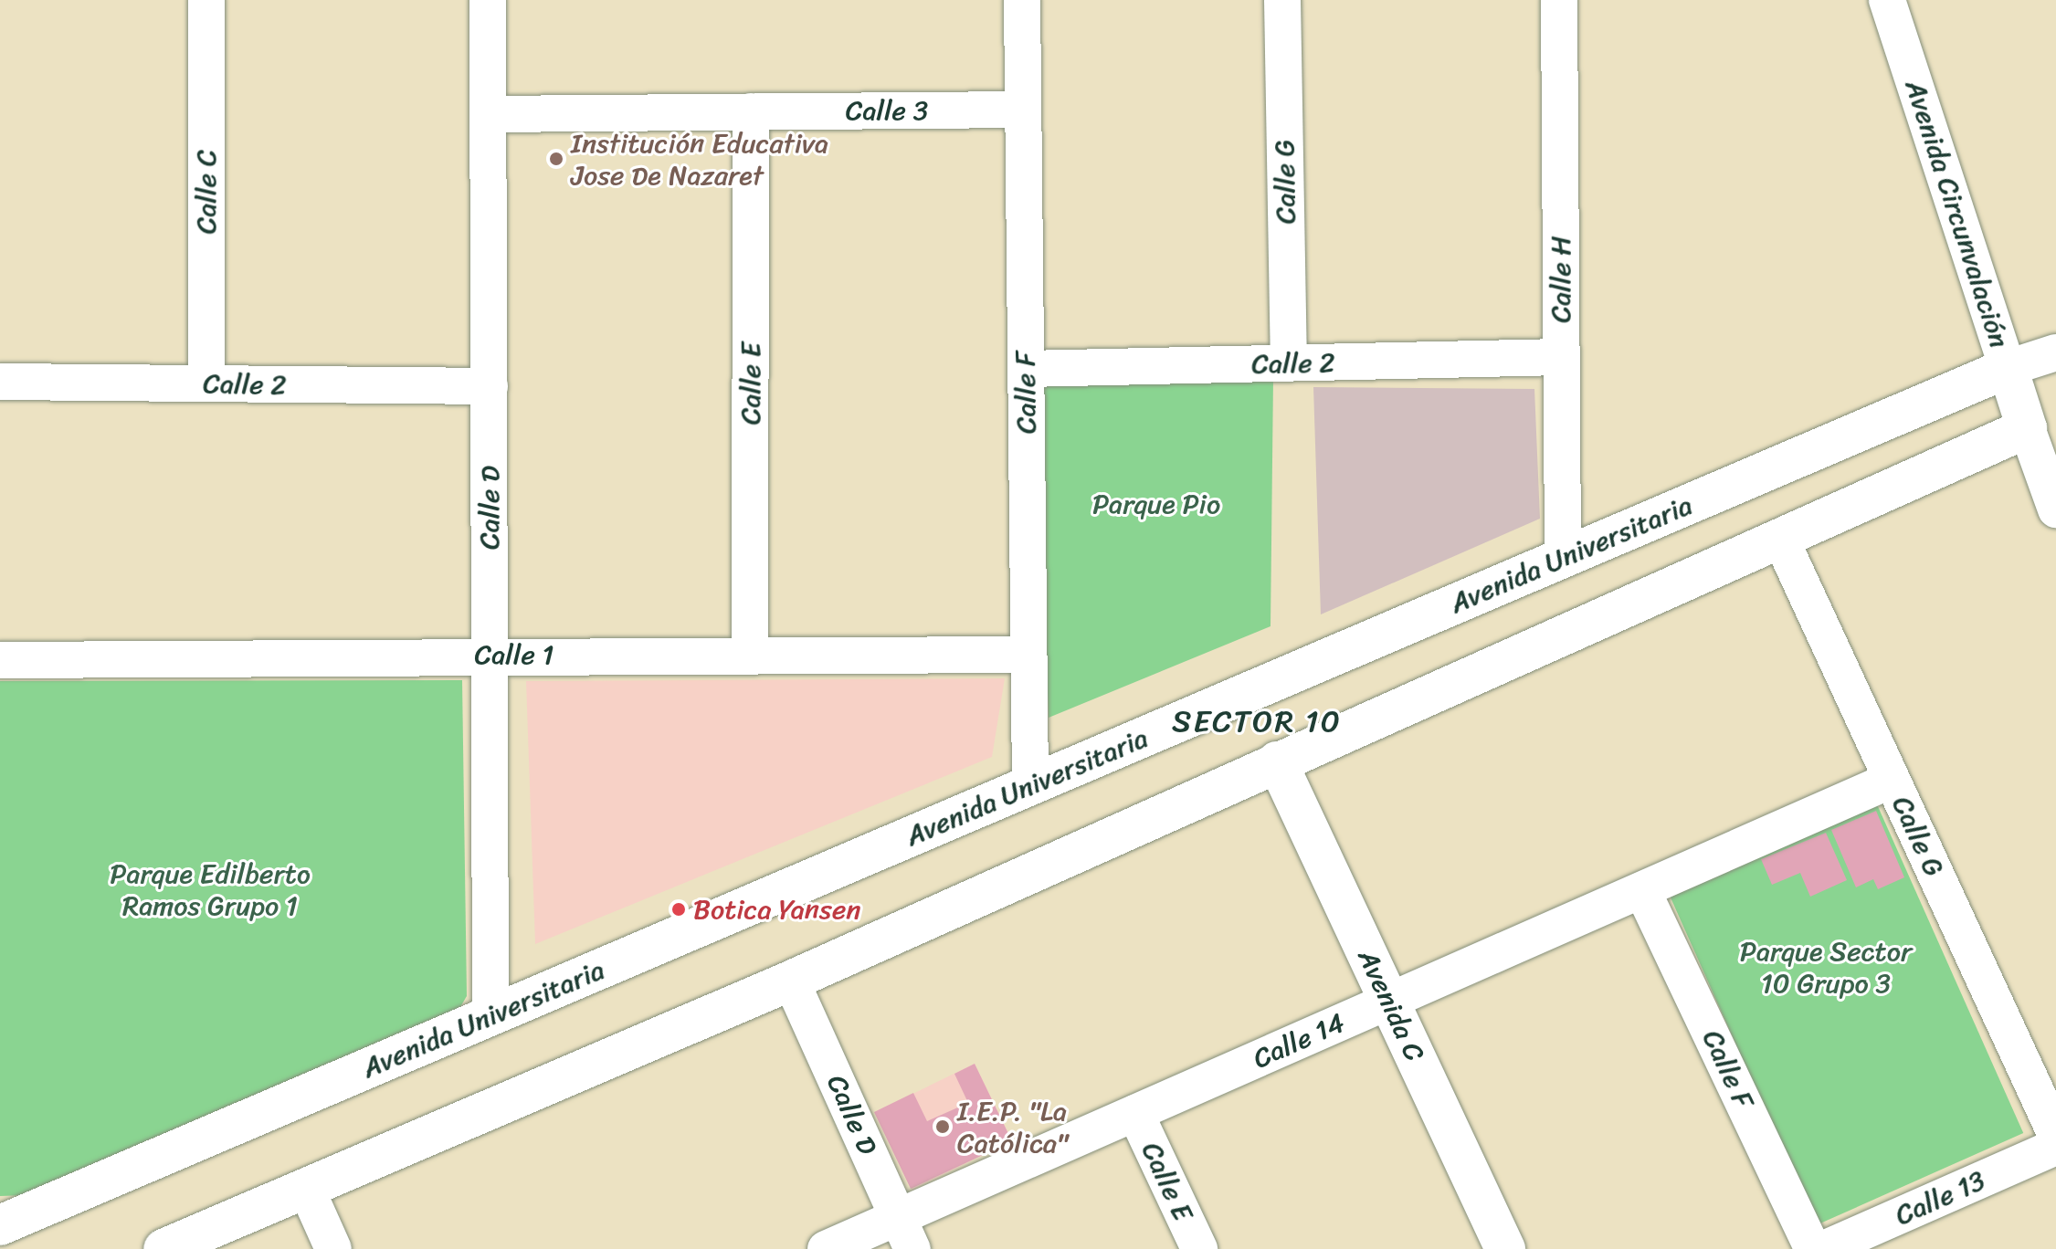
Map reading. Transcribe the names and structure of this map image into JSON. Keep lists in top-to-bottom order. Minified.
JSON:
{"streets":{"street":["Calle 3","Calle G","Calle C","Avenida Circunvalación","Calle H","Calle 2","Calle E","Calle F","Calle D","Avenida Universitaria","Calle 1","Avenida C","Calle 14","Calle 13"]},"crossings":[["Calle 3","Calle E"],["Calle 3","Calle F"],["Calle 3","Calle D"],["Calle G","Calle 2"],["Calle G","Calle 14"],["Calle C","Calle 2"],["Avenida Circunvalación","Avenida Universitaria"],["Calle H","Calle 2"],["Calle H","Avenida Universitaria"],["Calle 2","Calle F"],["Calle 2","Calle D"],["Calle E","Calle 1"],["Calle E","Calle 14"],["Calle F","Avenida Universitaria"],["Calle F","Calle 1"],["Calle F","Calle 14"],["Calle D","Avenida Universitaria"],["Calle D","Calle 1"],["Calle D","Calle 14"],["Avenida C","Calle 14"]],"districts":["SECTOR 10"],"parks":["Parque Pio","Parque Edilberto Ramos Grupo 1","Parque Sector 10 Grupo 3"],"places":["Institución Educativa Jose De Nazaret","Botica Yansen","I.E.P. \"La Católica\""]}
